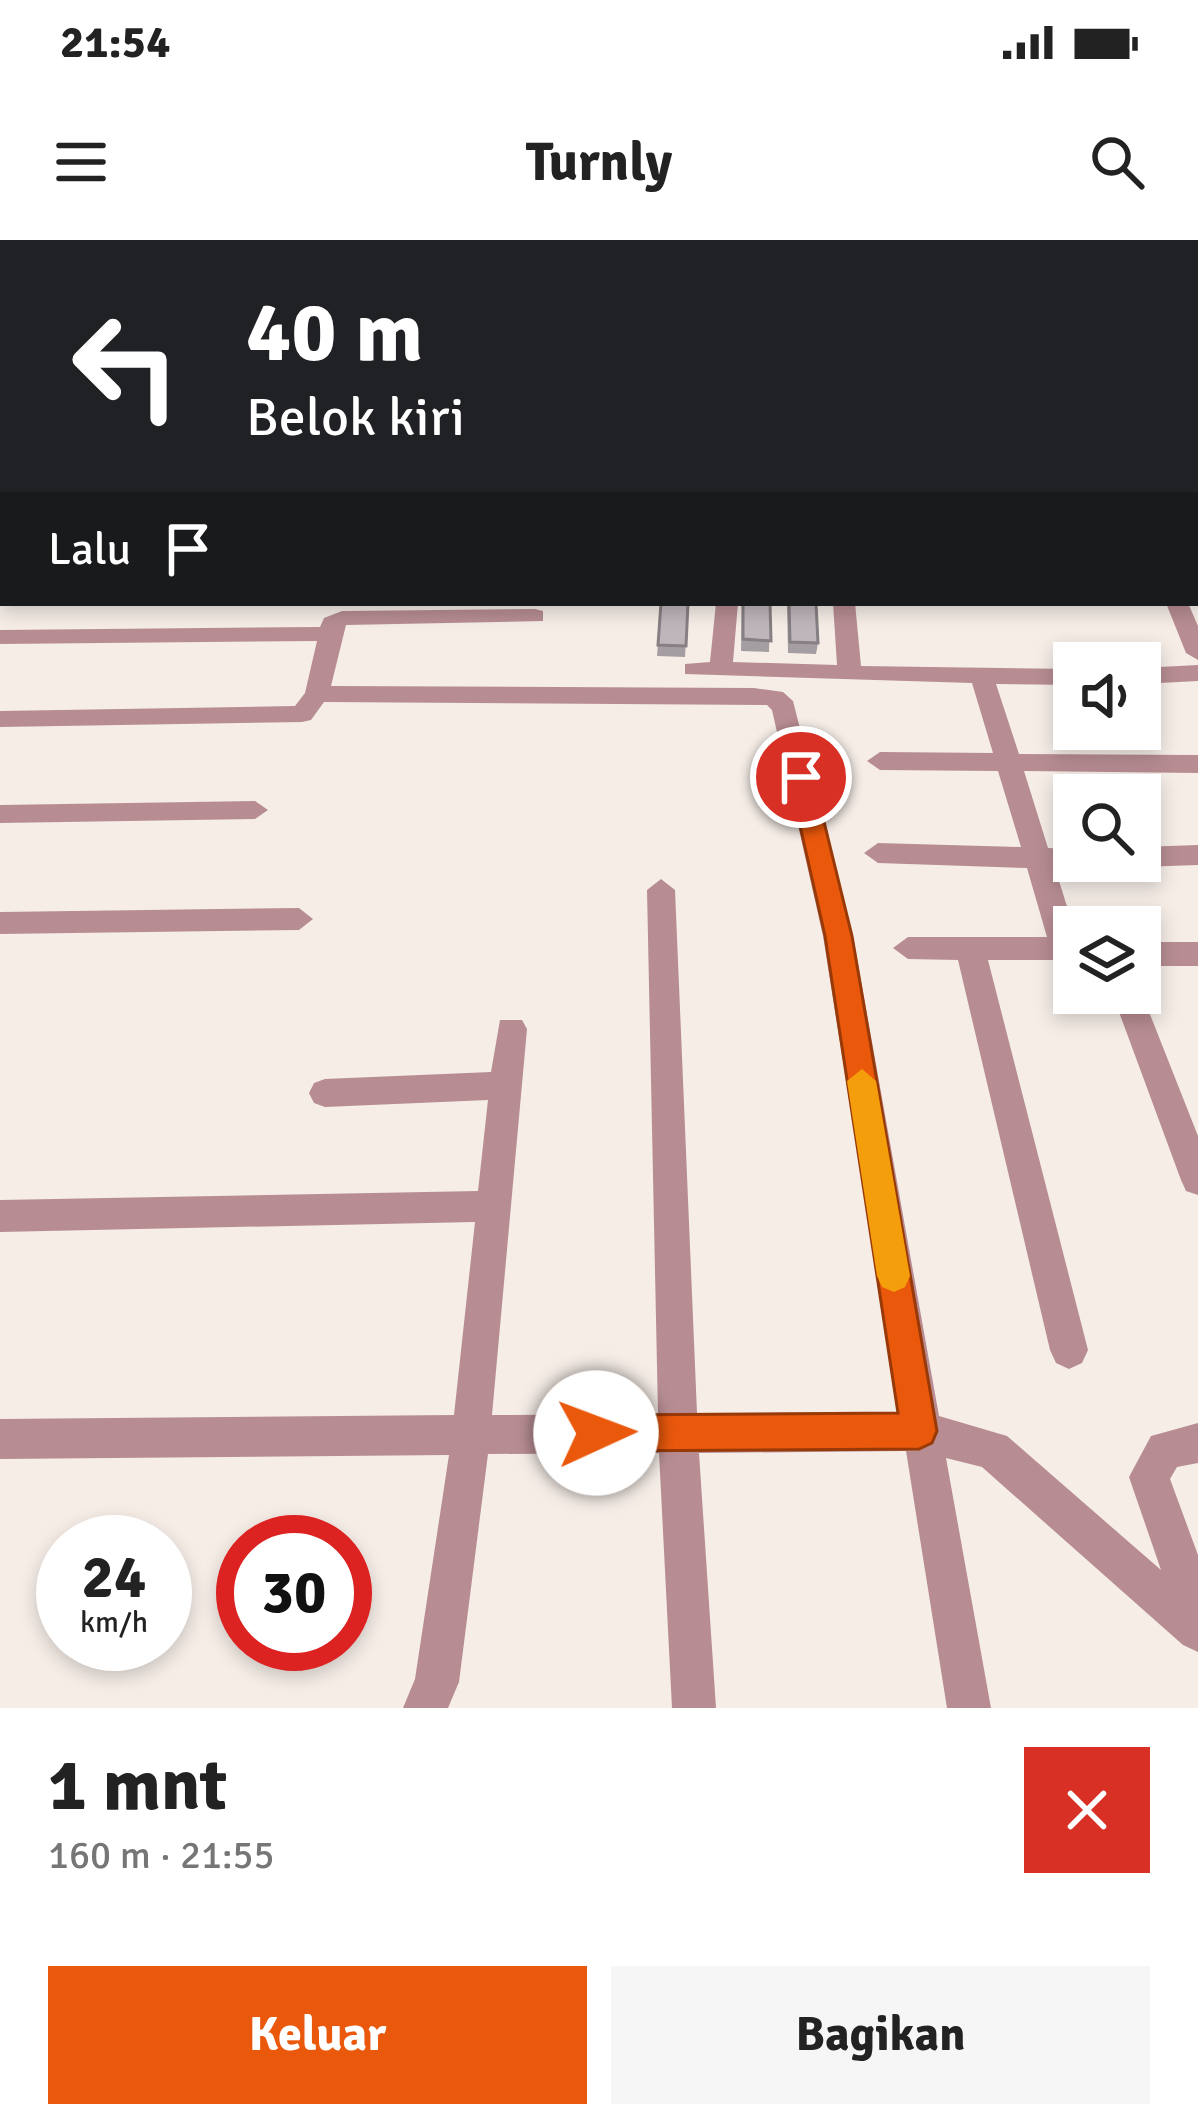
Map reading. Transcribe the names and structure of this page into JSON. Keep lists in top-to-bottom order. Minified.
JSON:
{"page":{"status":"21:54","header":"Turnly","turn":["40 m","Belok kiri"],"then":"Lalu","speed":"24 km/h","limit":"30","heading":["1 mnt","160 m · 21:55"],"buttons":["Keluar","Bagikan"]}}
